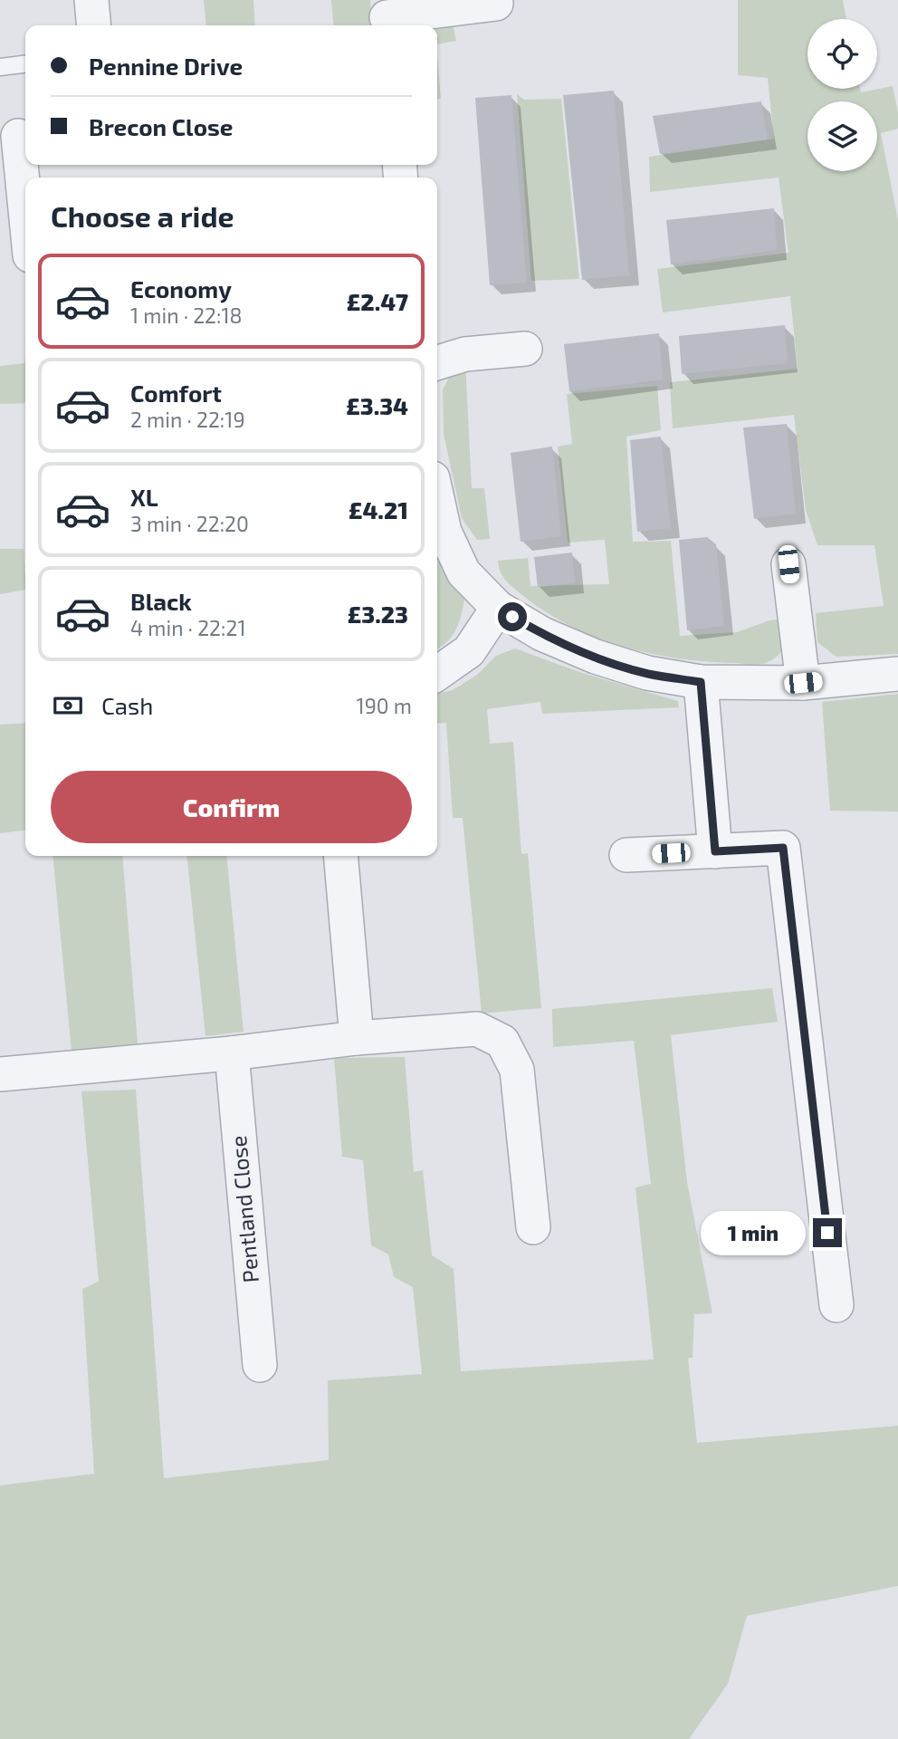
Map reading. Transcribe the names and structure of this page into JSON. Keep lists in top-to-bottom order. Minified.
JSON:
{"streets":{"street":["Pentland Close"]},"page":{"banner":["Pennine Drive","Brecon Close"],"heading":"Choose a ride","list":[{"name":"Economy","note":"1 min · 22:18","value":"£2.47"},{"name":"Comfort","note":"2 min · 22:19","value":"£3.34"},{"name":"XL","note":"3 min · 22:20","value":"£4.21"},{"name":"Black","note":"4 min · 22:21","value":"£3.23"}],"pay":["Cash","190 m"],"buttons":"Confirm","bubble":"1 min"}}
